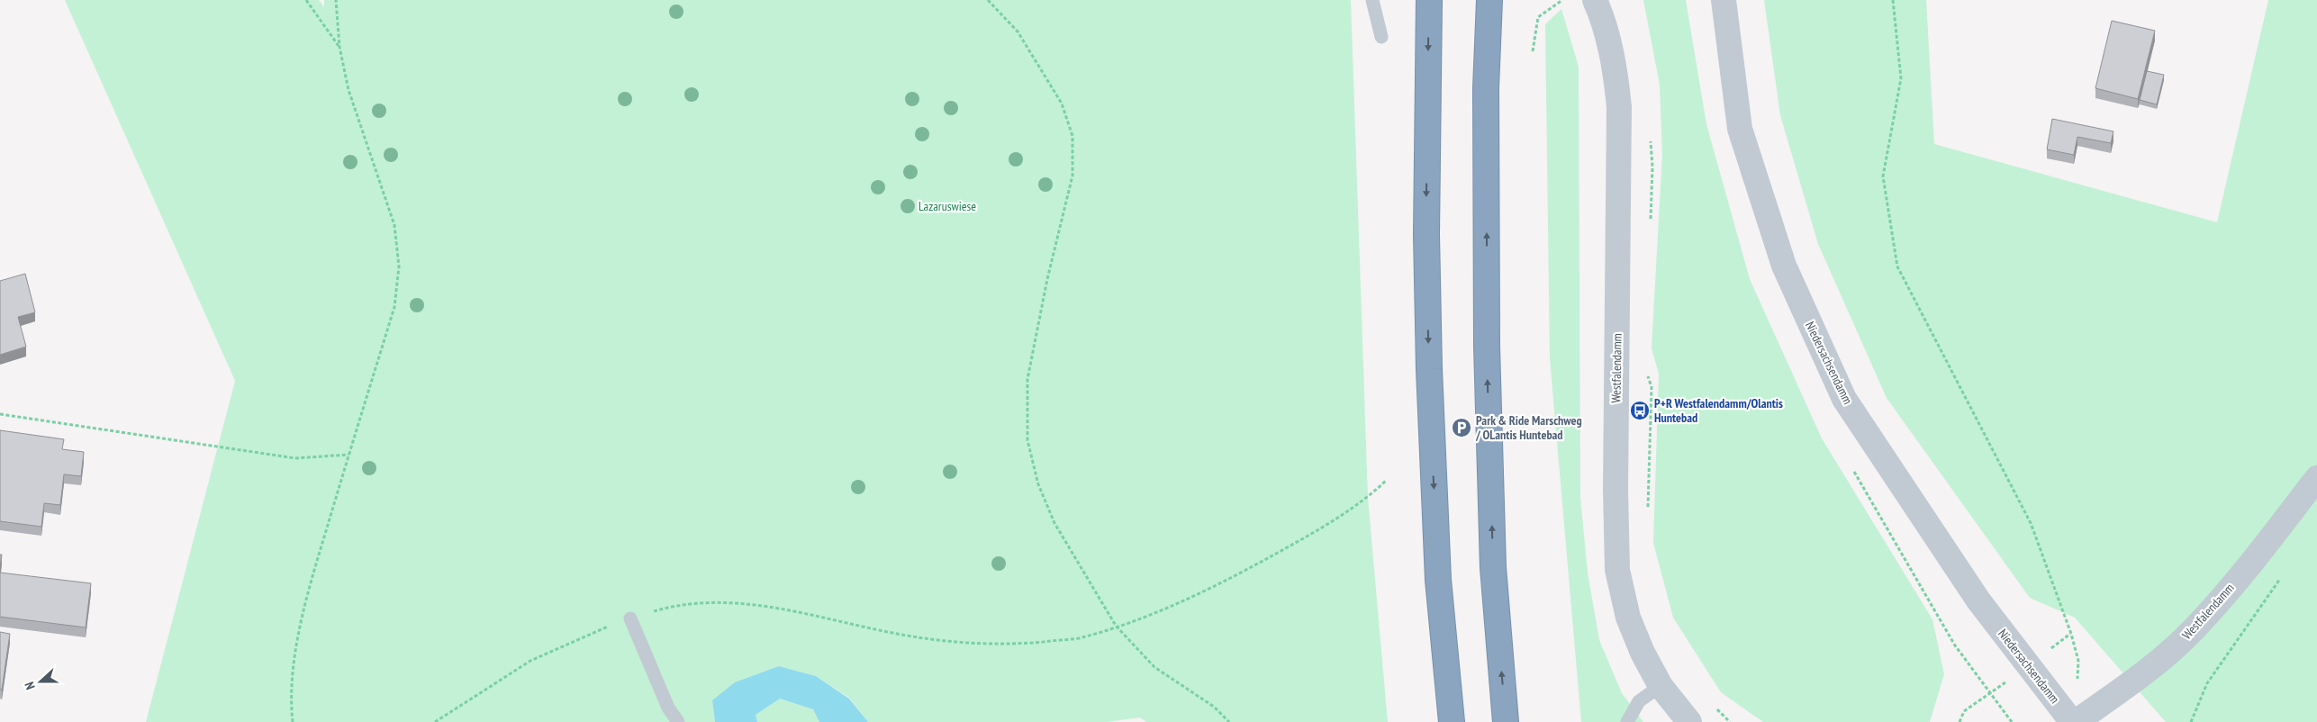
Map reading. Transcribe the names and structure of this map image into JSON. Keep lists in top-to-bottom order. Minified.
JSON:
{"streets":{"street":["Niedersachsendamm","Westfalendamm"]},"parks":["Lazaruswiese"],"places":{"bus stop":["P+R Westfalendamm/Olantis Huntebad"],"parking":["Park & Ride Marschweg / OLantis Huntebad"]},"north":"left"}
